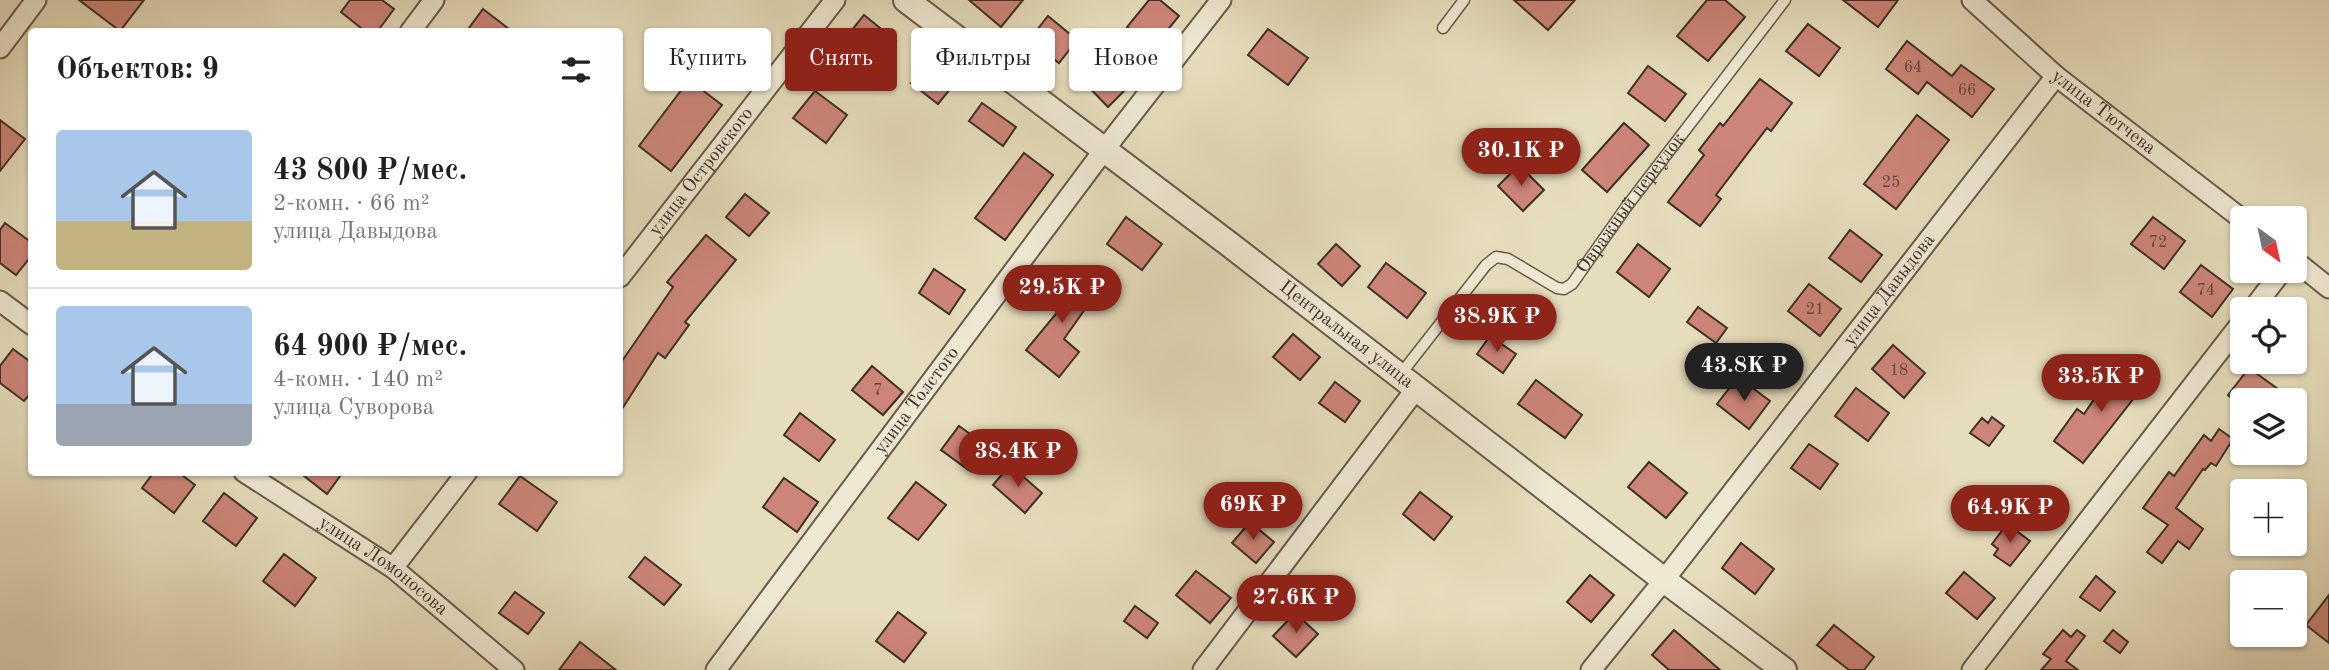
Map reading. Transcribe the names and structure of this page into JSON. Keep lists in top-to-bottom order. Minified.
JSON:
{"streets":{"street":["улица Тютчева","улица Островского","Овражный переулок","улица Давыдова","Центральная улица","улица Толстого","улица Ломоносова"]},"crossings":[["улица Тютчева","улица Давыдова"],["Овражный переулок","Центральная улица"],["улица Давыдова","Центральная улица"],["Центральная улица","улица Толстого"]],"house_numbers":["64","66","25","72","74","21","18","7"],"north":"bottom right","page":{"chip":["Купить","Снять","Фильтры","Новое"],"heading":"Объектов: 9","list":[{"name":"43 800 ₽/мес.","note":"2-комн. · 66 m² · улица Давыдова"},{"name":"64 900 ₽/мес.","note":"4-комн. · 140 m² · улица Суворова"}],"price":["30.1K ₽","29.5K ₽","38.9K ₽","43.8K ₽","33.5K ₽","38.4K ₽","69K ₽","64.9K ₽","27.6K ₽"],"map_buttons":["+","−"]}}
